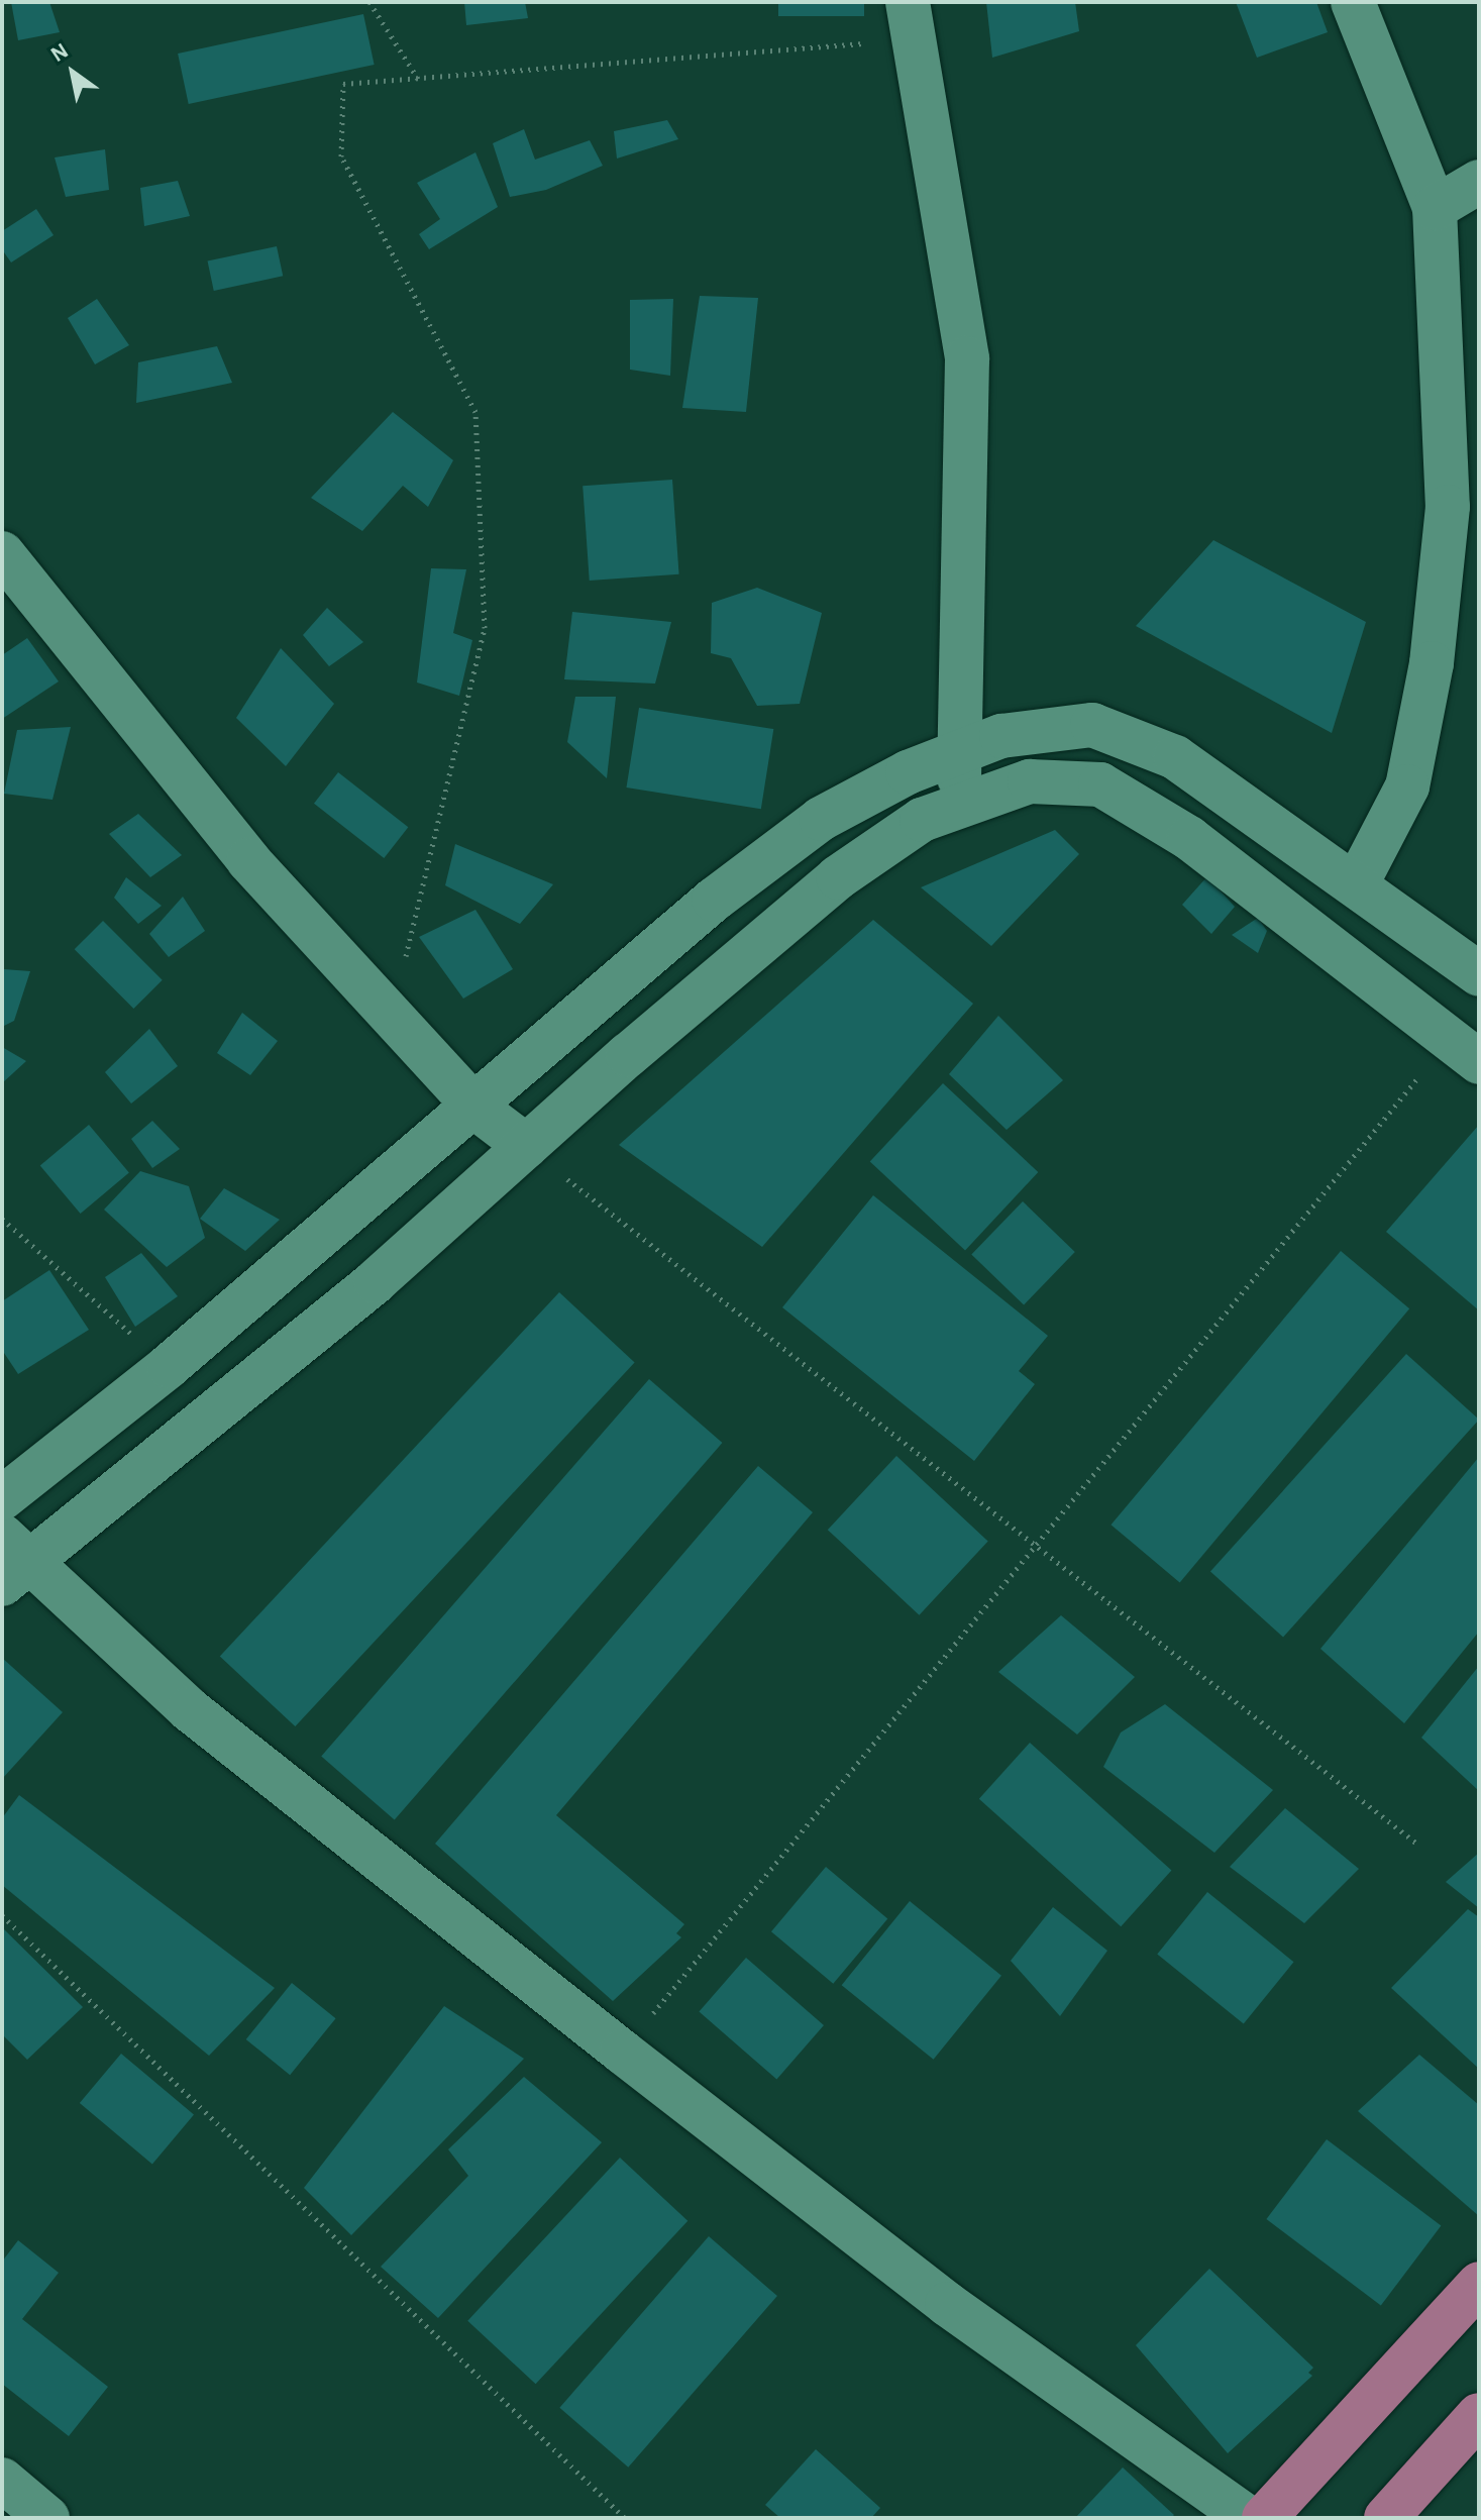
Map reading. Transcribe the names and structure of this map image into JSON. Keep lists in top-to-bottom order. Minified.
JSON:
{"north":"top left"}
